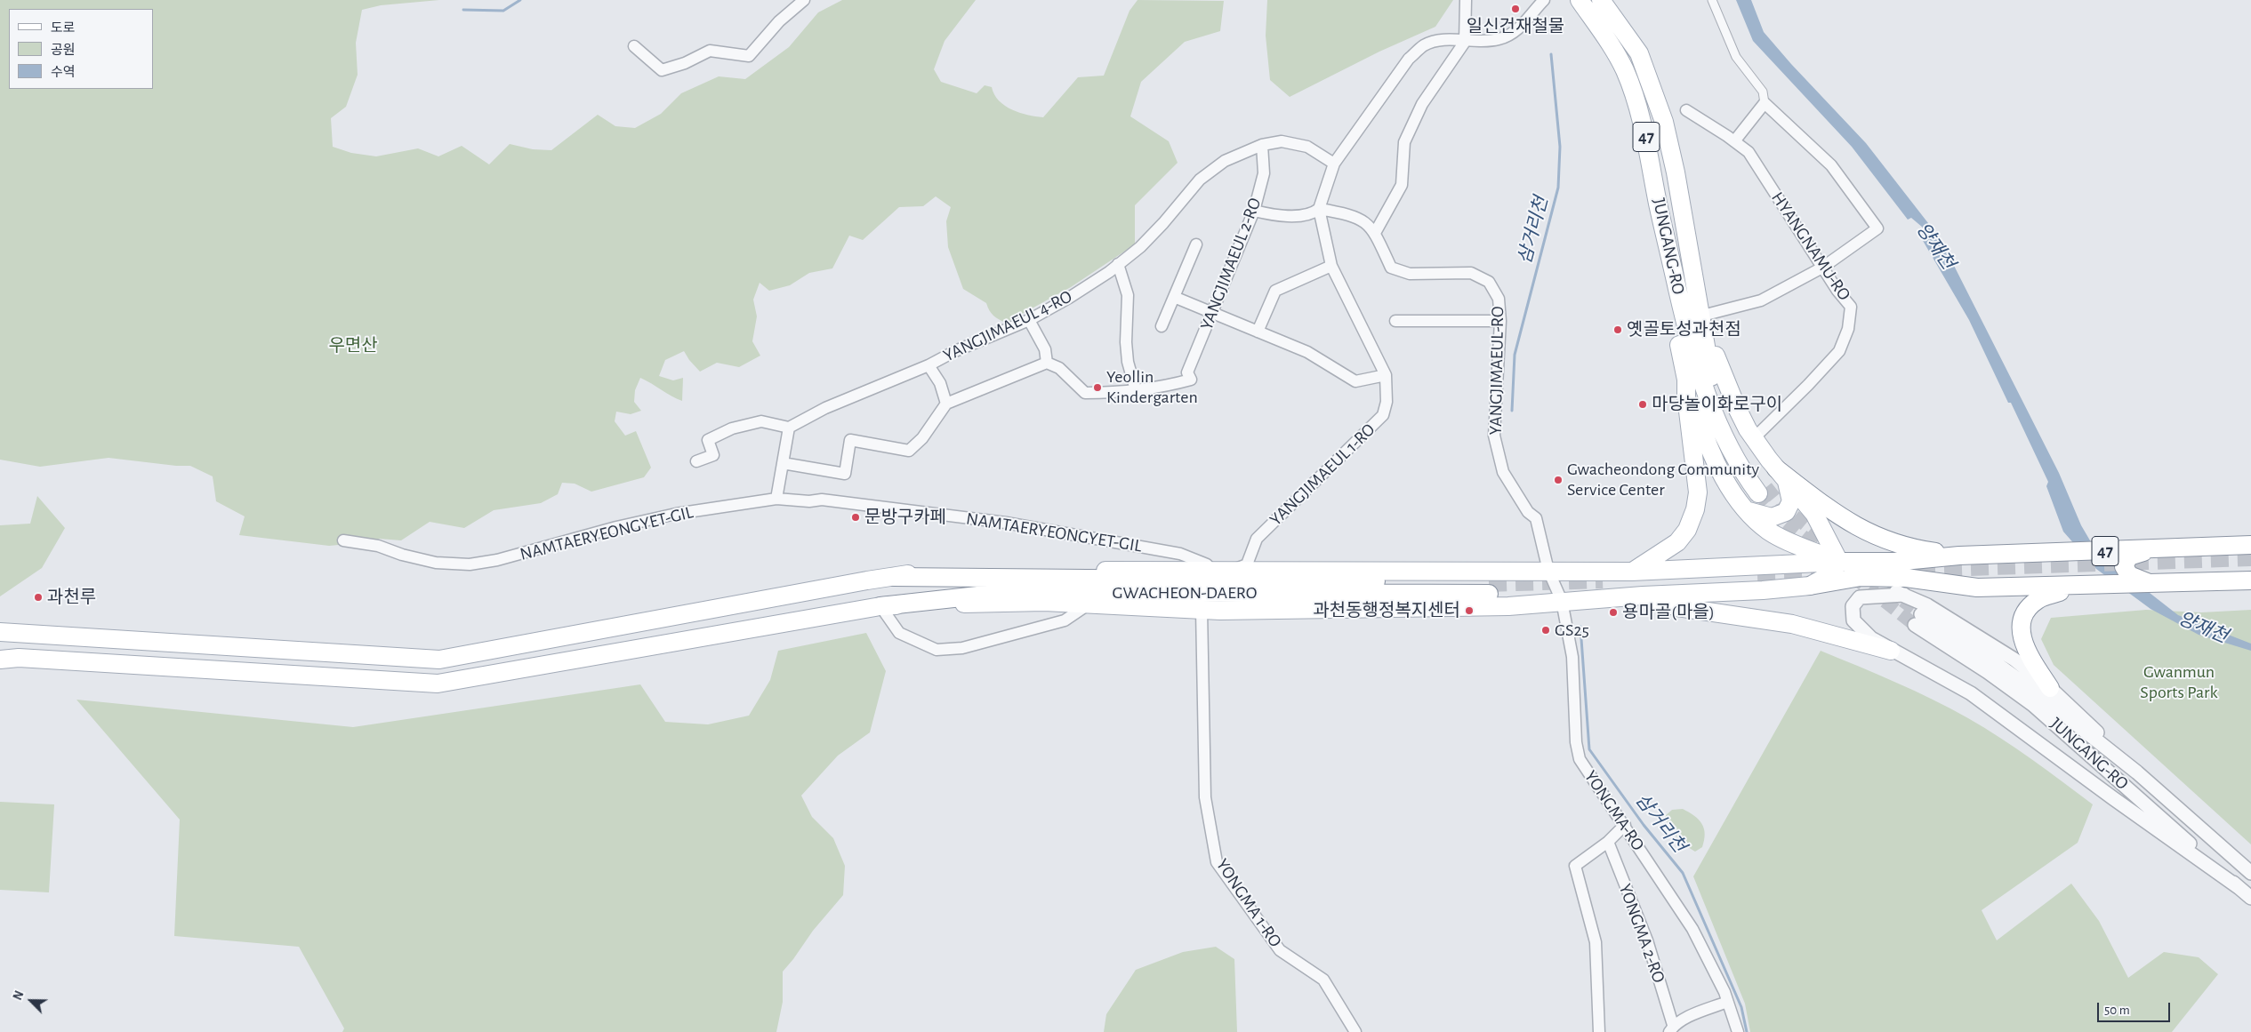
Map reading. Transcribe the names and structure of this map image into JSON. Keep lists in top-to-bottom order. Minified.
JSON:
{"streets":{"main road":["47","JUNGANG-RO","GWACHEON-DAERO"],"street":["HYANGNAMU-RO","YANGJIMAEUL 2-RO","YANGJIMAEUL 4-RO","YANGJIMAEUL-RO","YANGJIMAEUL 1-RO","NAMTAERYEONGYET-GIL","YONGMA-RO","YONGMA 1-RO","YONGMA 2-RO"]},"crossings":[["47","JUNGANG-RO"],["47","HYANGNAMU-RO"],["YANGJIMAEUL 2-RO","YANGJIMAEUL 4-RO"],["YANGJIMAEUL 4-RO","YANGJIMAEUL 1-RO"],["YANGJIMAEUL-RO","YANGJIMAEUL 1-RO"],["YANGJIMAEUL-RO","YONGMA-RO"]],"water":["삼거리천","양재천"],"parks":["우면산","Gwanmun Sports Park"],"places":["일신건재철물","옛골토성과천점","Yeollin Kindergarten","마당놀이화로구이","Gwacheondong Community Service Center","문방구카페","과천루","과천동행정복지센터","용마골(마을)","GS25"],"legend":["도로","공원","수역"],"scale_bar":"50 m","north":"top left"}
